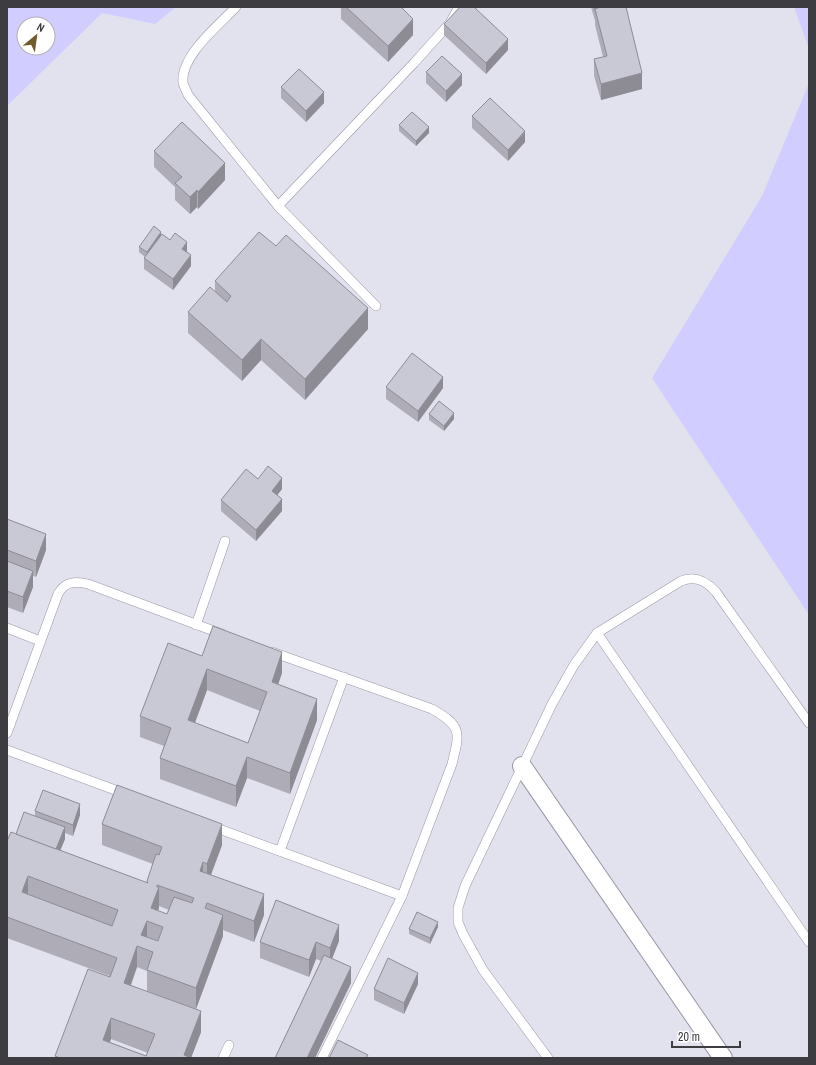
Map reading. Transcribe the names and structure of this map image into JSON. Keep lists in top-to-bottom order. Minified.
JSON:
{"scale_bar":"20 m","north":"top right"}
